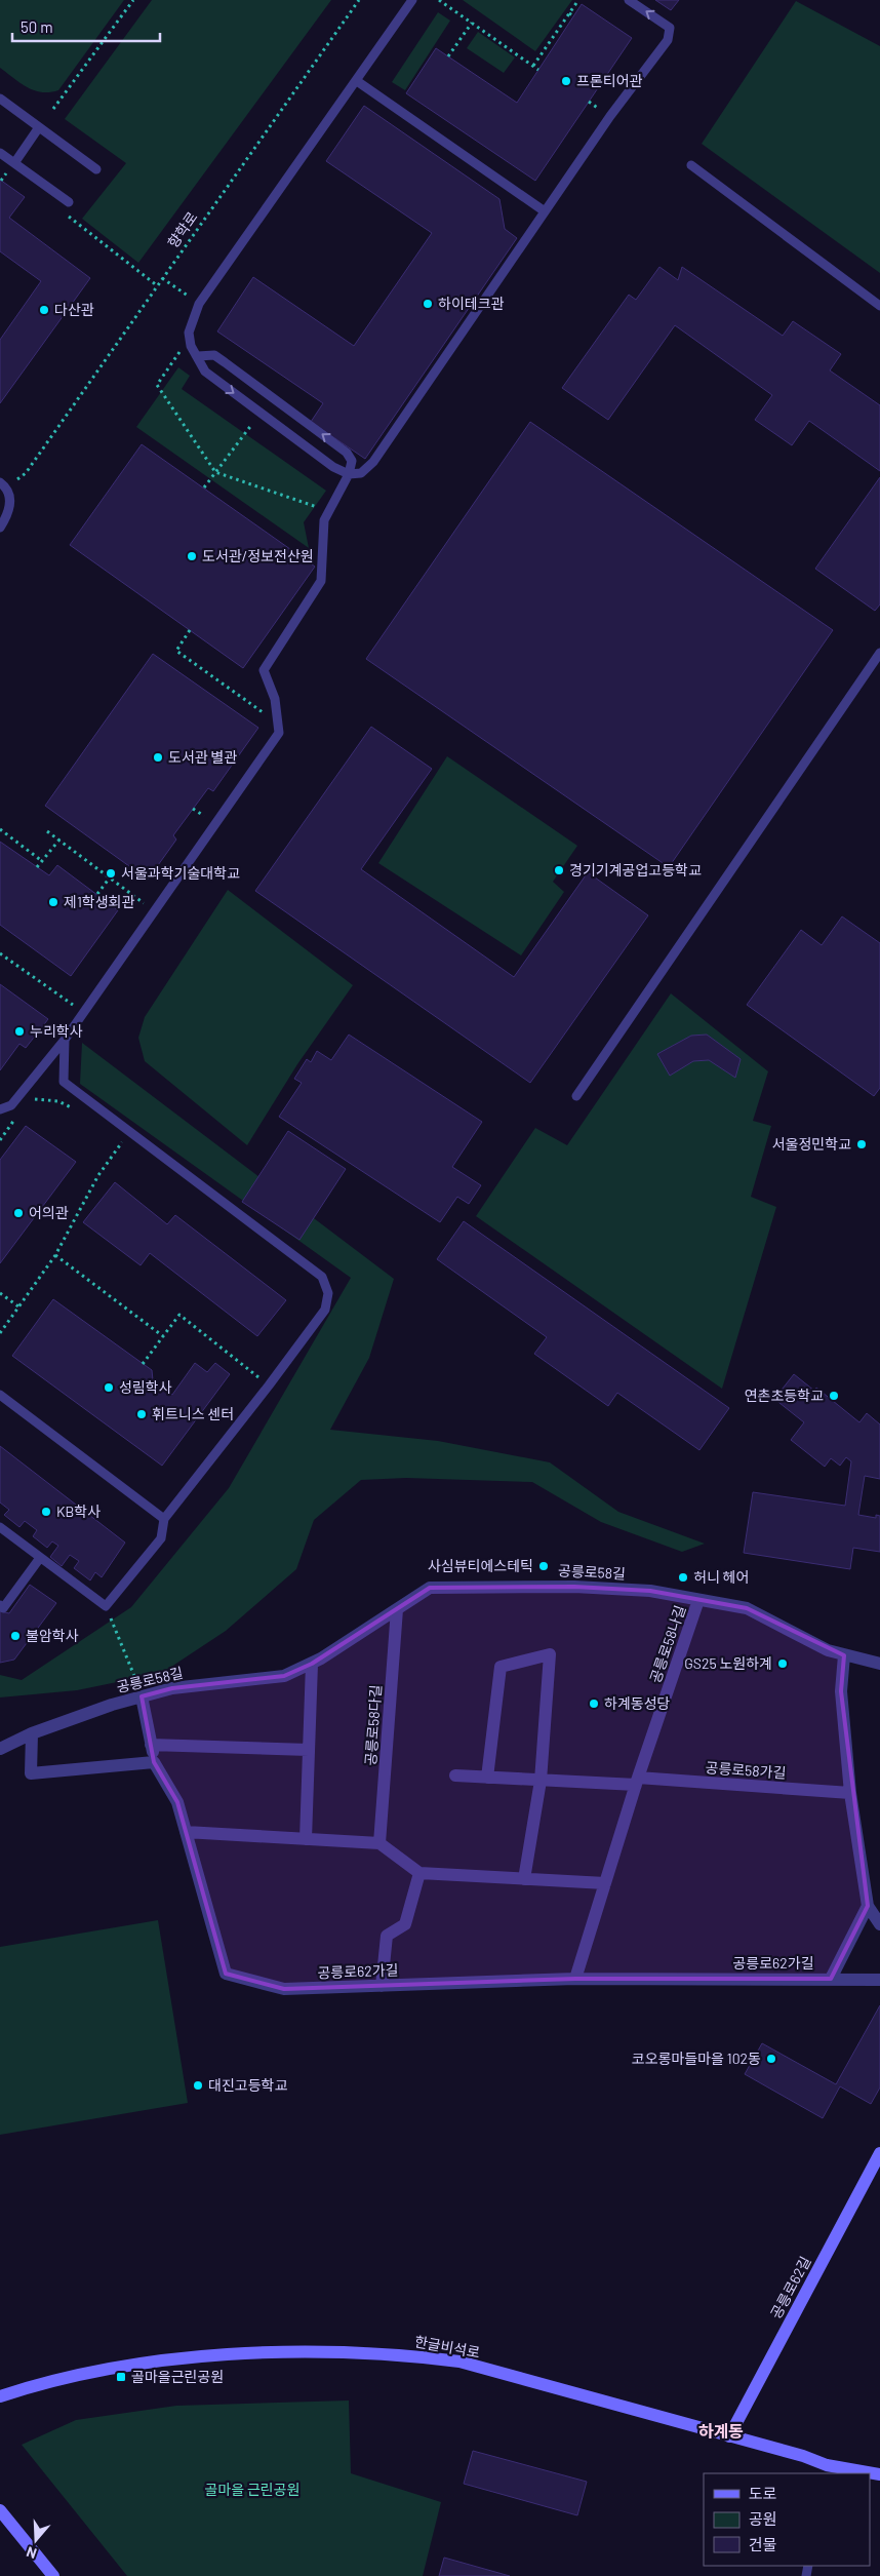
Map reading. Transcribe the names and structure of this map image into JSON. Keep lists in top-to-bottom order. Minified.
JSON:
{"streets":{"main road":["공릉로62길","한글비석로"],"street":["공릉로58길","공릉로58나길","공릉로58다길","공릉로58가길","공릉로62가길"],"path":["향학로"]},"crossings":[["공릉로58길","공릉로58나길"],["공릉로58길","공릉로58다길"],["공릉로58나길","공릉로58가길"],["공릉로58나길","공릉로62가길"],["공릉로62길","한글비석로"]],"districts":["하계동"],"parks":["골마을 근린공원"],"places":{"other":["프론티어관","하이테크관","다산관","도서관/정보전산원","도서관 별관","경기기계공업고등학교","서울과학기술대학교","제1학생회관","누리학사","서울정민학교","어의관","성림학사","연촌초등학교","휘트니스 센터","KB학사","사심뷰티에스테틱","허니 헤어","불암학사","GS25 노원하계","하계동성당","코오롱마들마을 102동","대진고등학교"],"transit":["골마을근린공원"]},"legend":["도로","공원","건물"],"scale_bar":"50 m","north":"bottom"}
